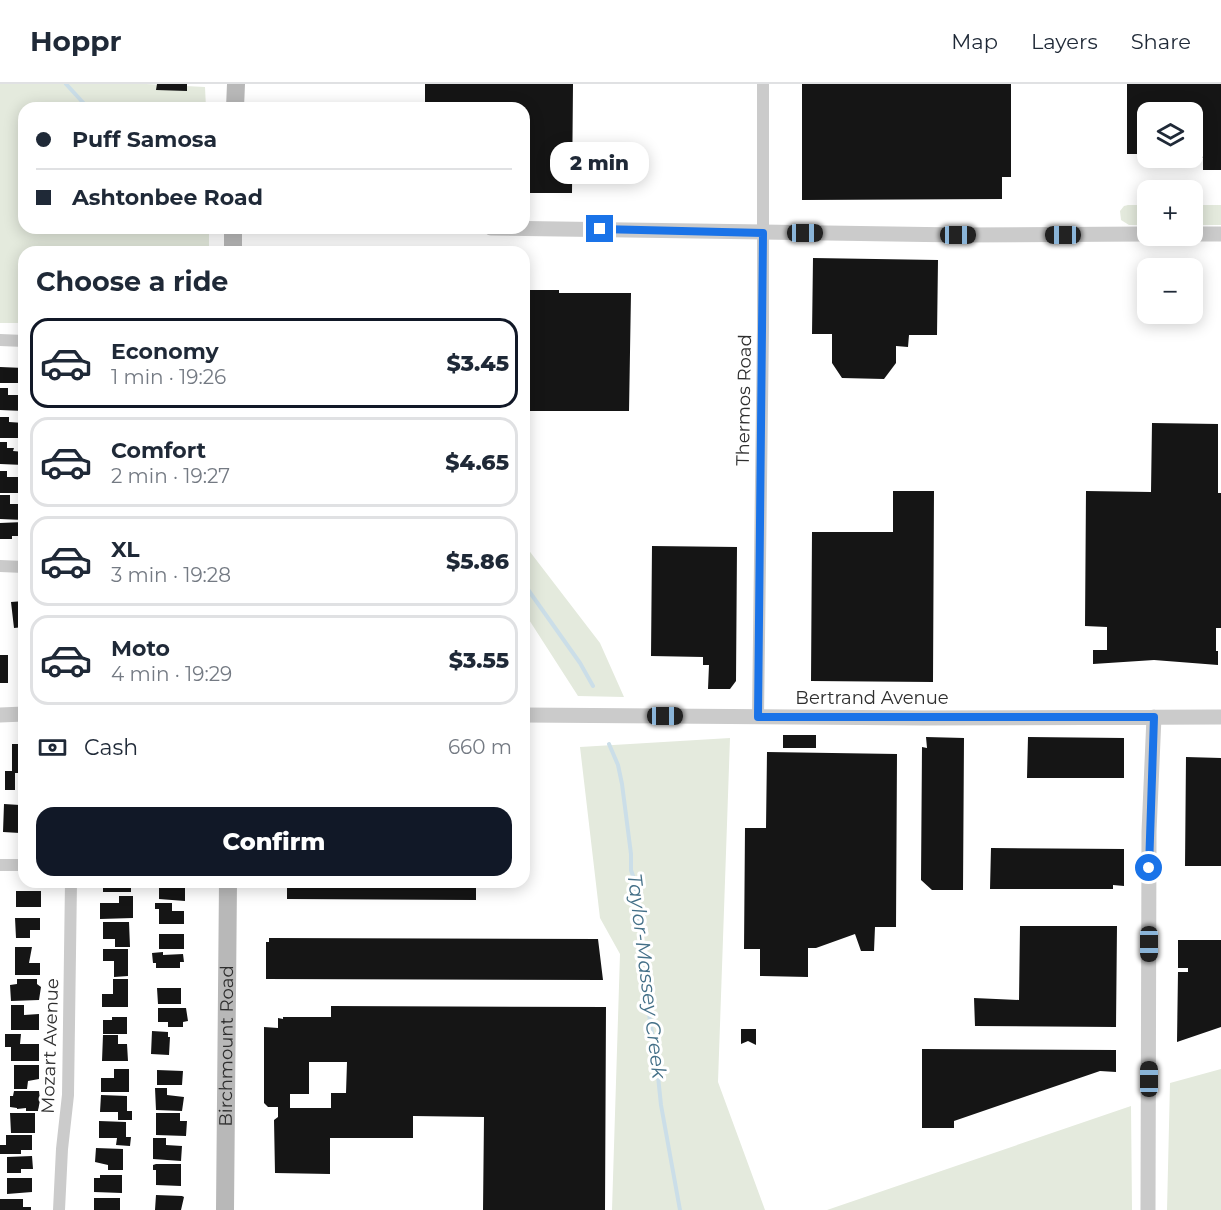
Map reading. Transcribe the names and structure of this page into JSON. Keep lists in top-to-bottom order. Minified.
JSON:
{"streets":{"main road":["Birchmount Road"],"street":["Thermos Road","Bertrand Avenue","Mozart Avenue"]},"crossings":[["Thermos Road","Bertrand Avenue"]],"water":["Taylor-Massey Creek"],"page":{"header":"Hoppr","nav":["Map","Layers","Share"],"map_buttons":["+","−"],"banner":["Puff Samosa","Ashtonbee Road"],"bubble":"2 min","heading":"Choose a ride","list":[{"name":"Economy","note":"1 min · 19:26","value":"$3.45"},{"name":"Comfort","note":"2 min · 19:27","value":"$4.65"},{"name":"XL","note":"3 min · 19:28","value":"$5.86"},{"name":"Moto","note":"4 min · 19:29","value":"$3.55"}],"pay":["Cash","660 m"],"buttons":"Confirm"}}
